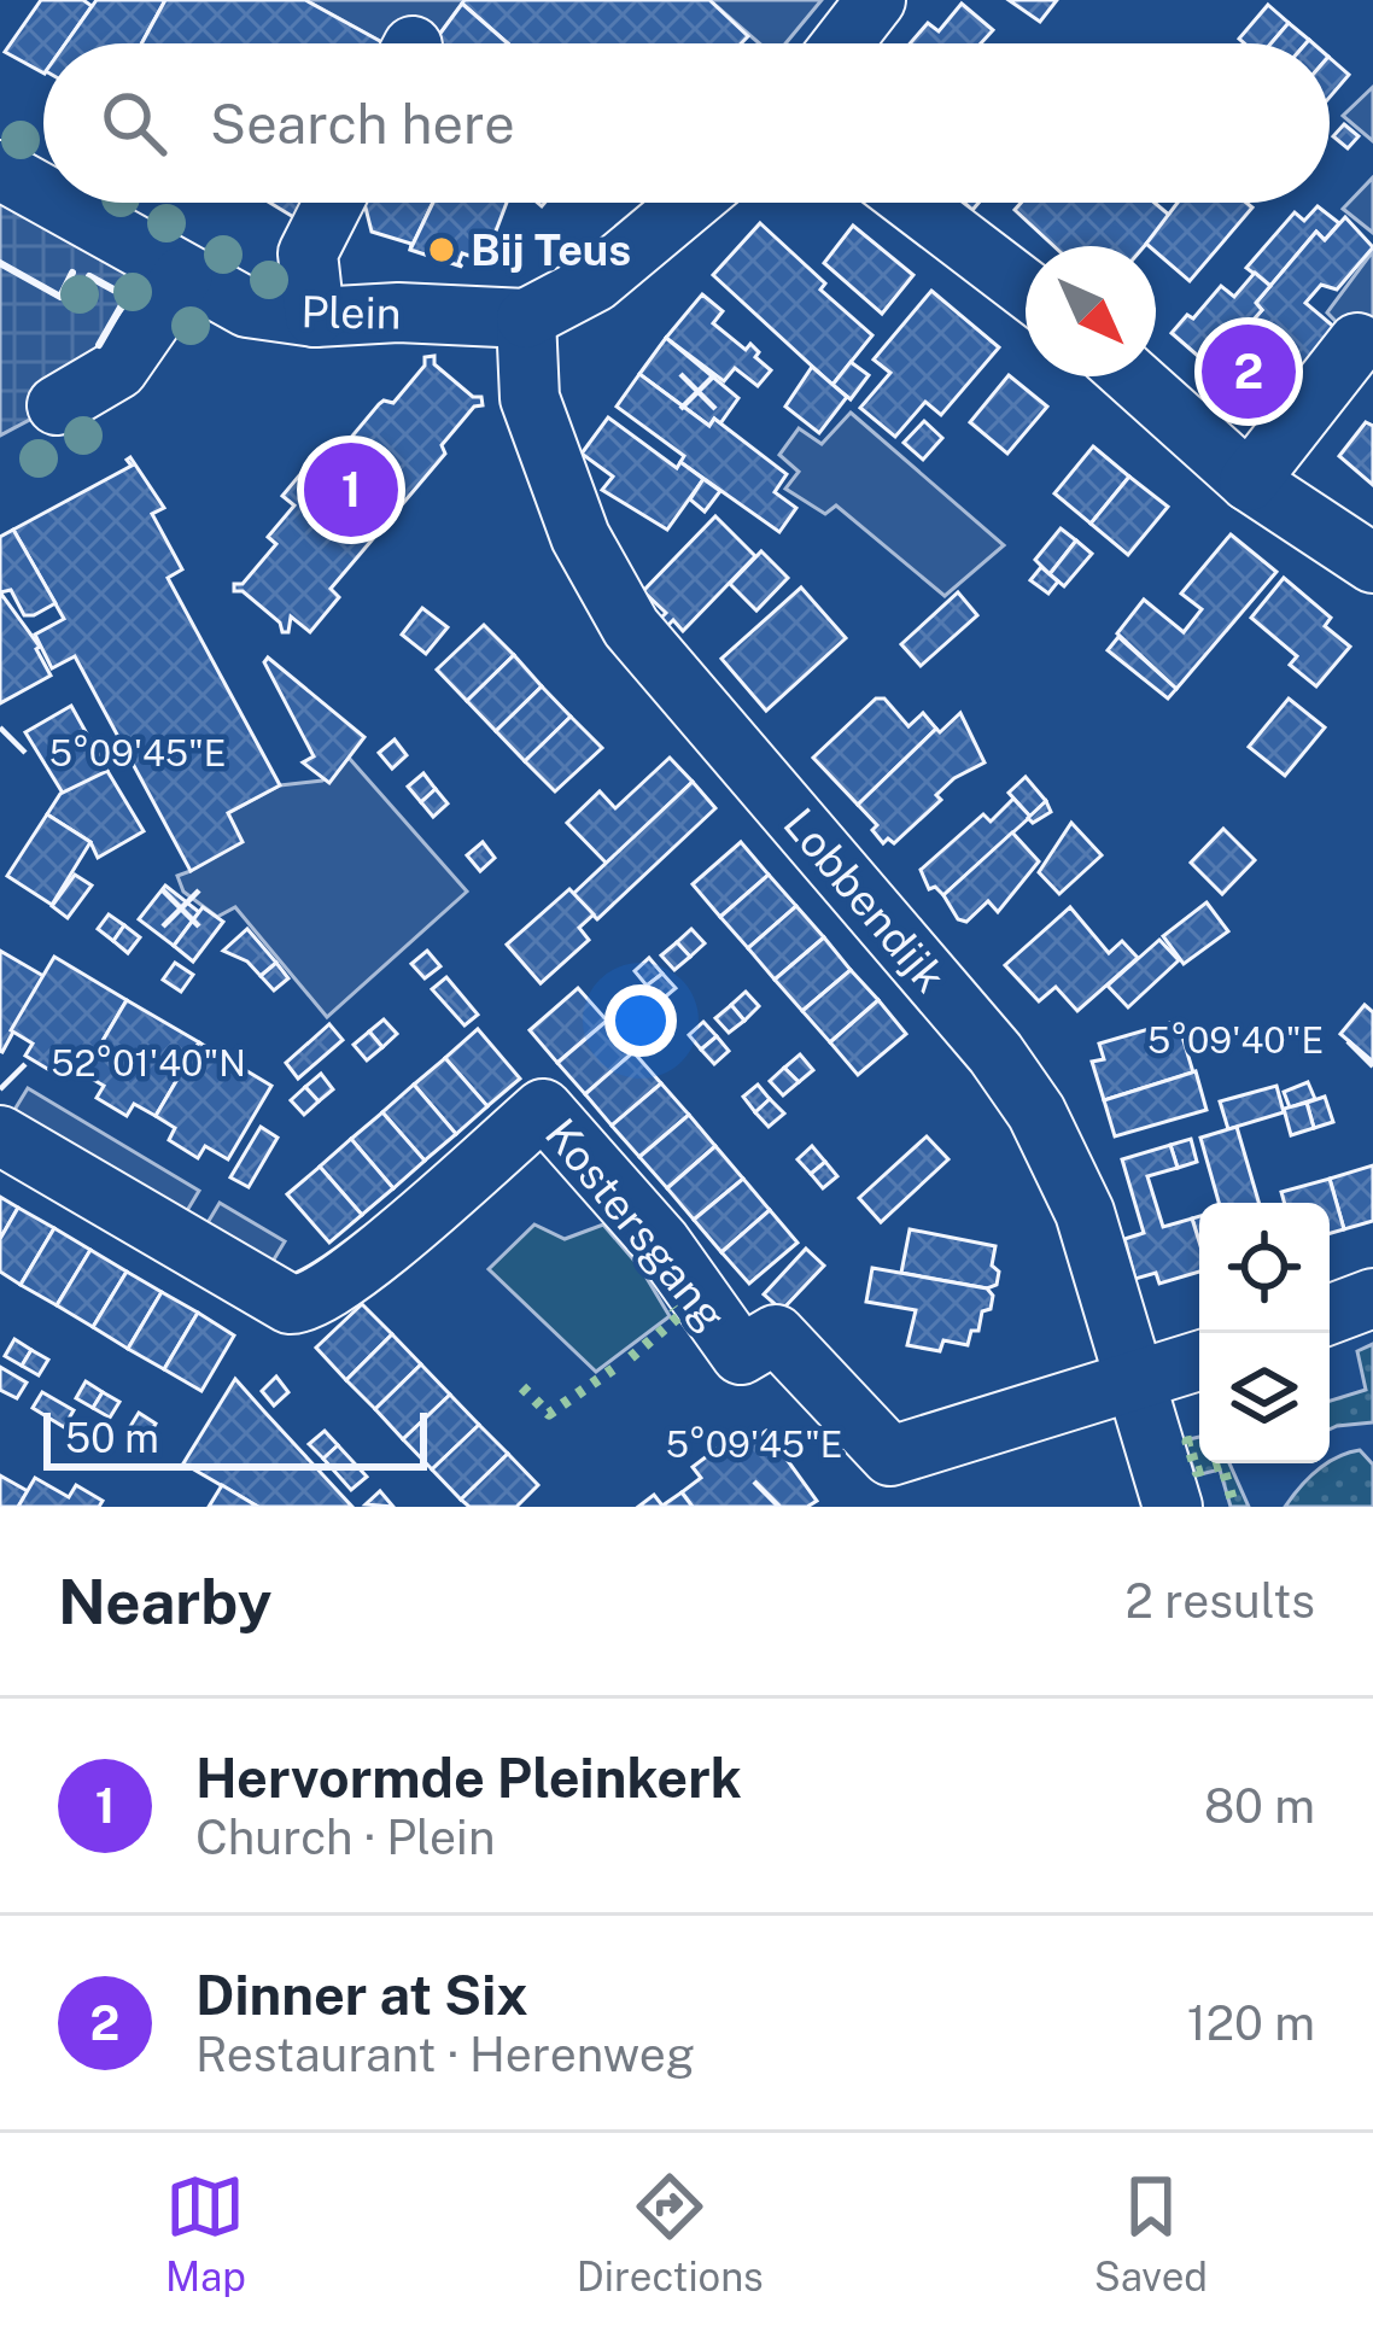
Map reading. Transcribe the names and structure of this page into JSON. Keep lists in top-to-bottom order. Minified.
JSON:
{"streets":{"street":["Plein","Lobbendijk","Kostersgang"]},"crossings":[["Plein","Lobbendijk"],["Lobbendijk","Kostersgang"]],"places":["Bij Teus"],"scale_bar":"50 m","north":"bottom right","page":{"search":"Search here","pins":["2","1"],"scale":"50 m","heading":["Nearby","2 results"],"list":[{"mark":"1","name":"Hervormde Pleinkerk","note":"Church · Plein","value":"80 m"},{"mark":"2","name":"Dinner at Six","note":"Restaurant · Herenweg","value":"120 m"}],"nav":["Map","Directions","Saved"]},"coordinates":["5°09'45\"E","5°09'40\"E","52°01'40\"N"]}
